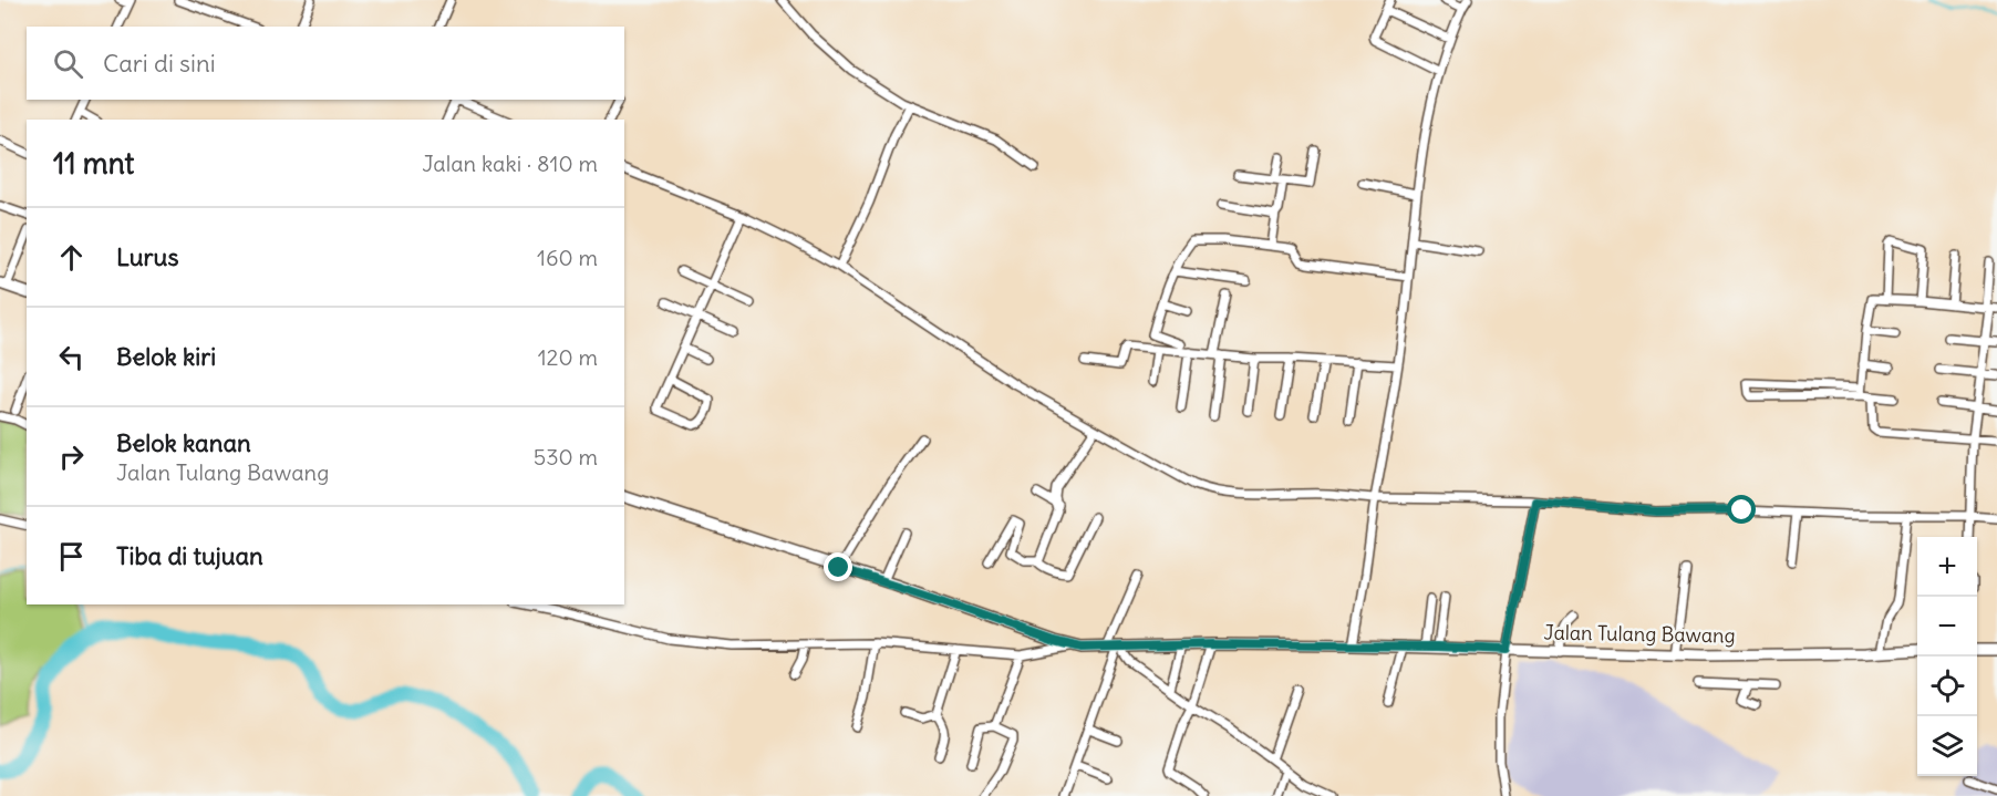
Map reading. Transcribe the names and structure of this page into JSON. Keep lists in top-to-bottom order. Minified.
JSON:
{"streets":{"street":["Jalan Tulang Bawang"]},"page":{"search":"Cari di sini","heading":["11 mnt","Jalan kaki · 810 m"],"list":[["Lurus","160 m"],["Belok kiri","120 m"],["Belok kanan","Jalan Tulang Bawang","530 m"],"Tiba di tujuan"],"map_buttons":["+","−"]}}
